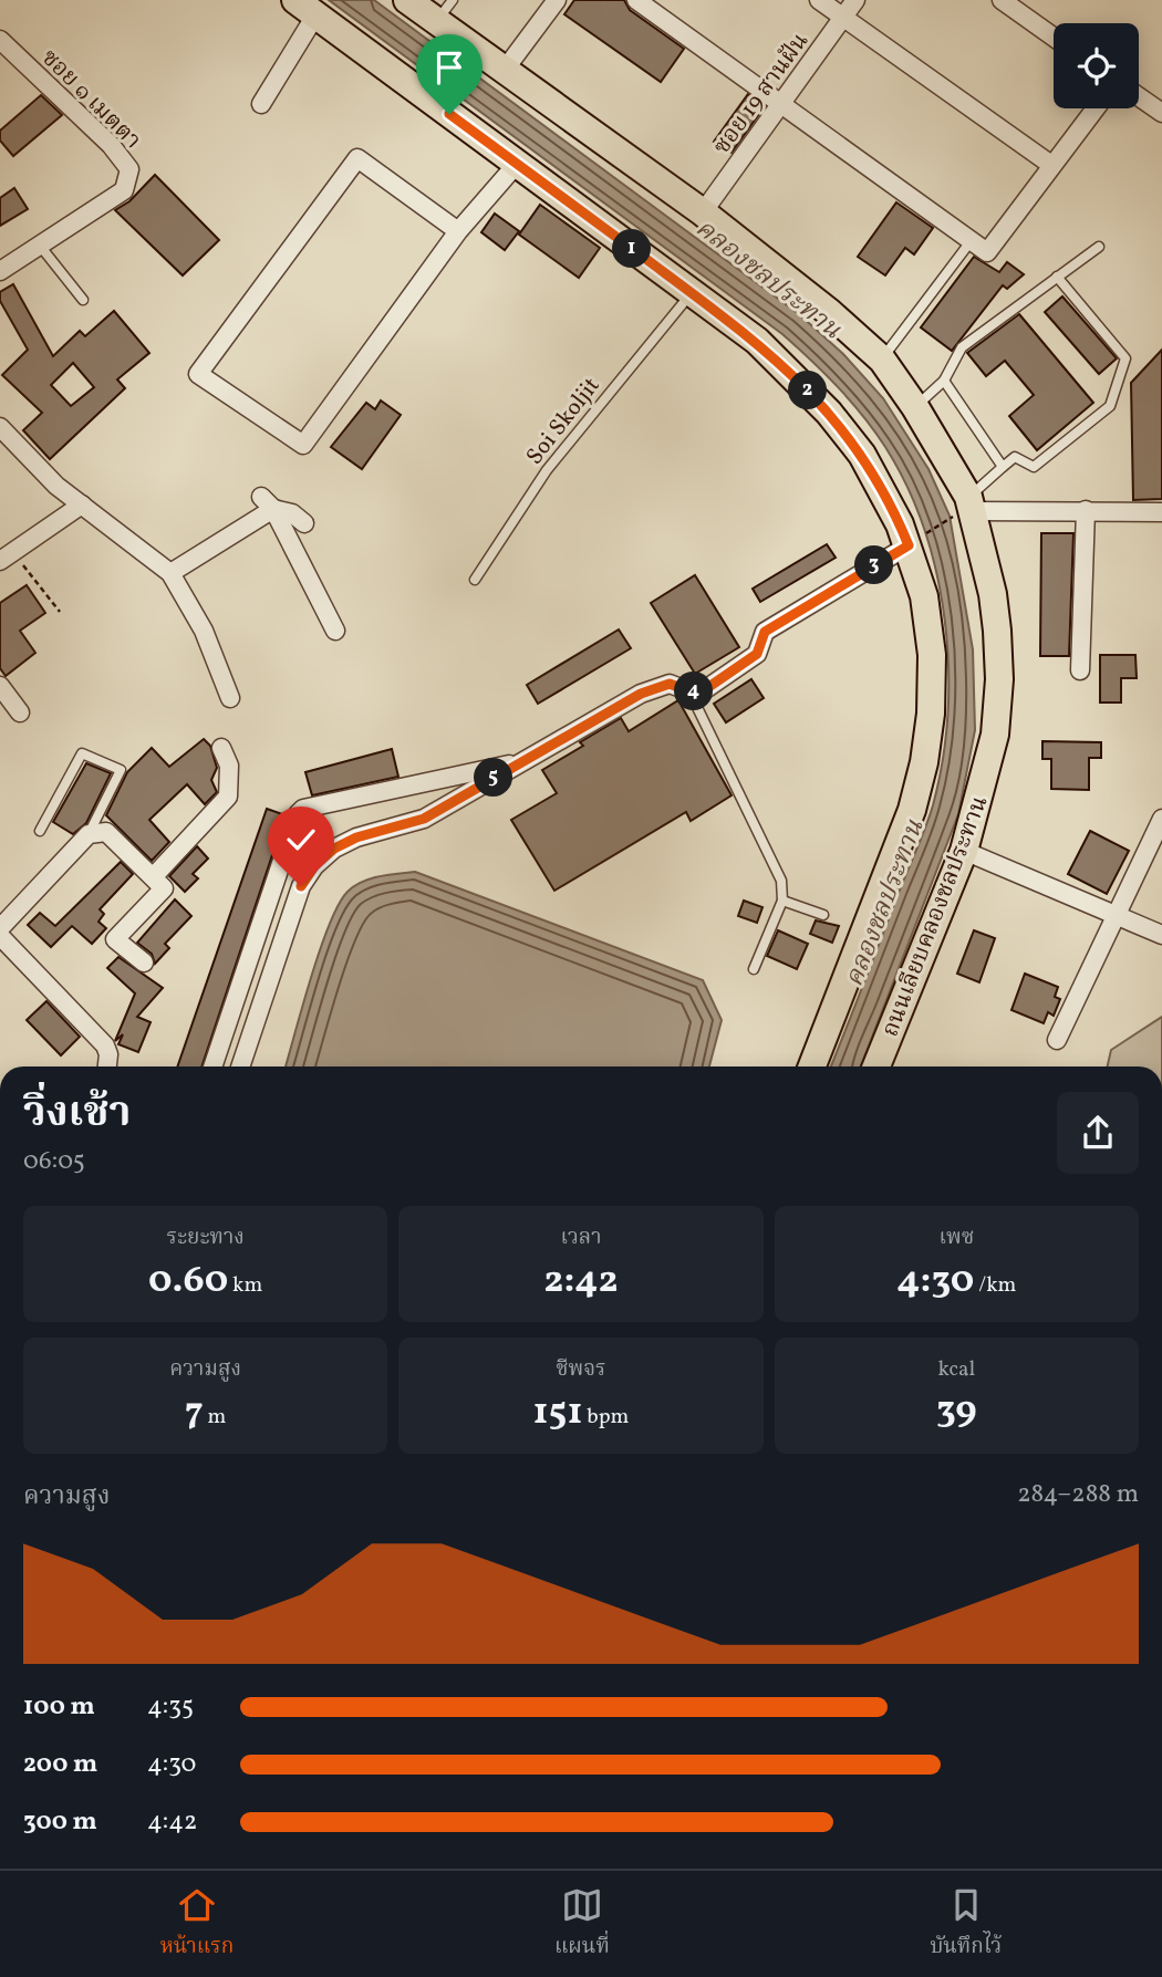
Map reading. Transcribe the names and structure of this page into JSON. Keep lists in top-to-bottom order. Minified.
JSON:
{"streets":{"main road":["ถนนเลียบคลองชลประทาน"],"street":["ซอย 19 สานฝัน","ซอย ๑ เมตตา"],"lane":["Soi Skoljit"]},"crossings":[["ซอย 19 สานฝัน","ถนนเลียบคลองชลประทาน"]],"water":["คลองชลประทาน"],"page":{"pins":["1","2","3","4","5"],"heading":["วิ่งเช้า","06:05"],"stats":[["ระยะทาง","0.60 km"],["เวลา","2:42"],["เพซ","4:30 /km"],["ความสูง","7 m"],["ชีพจร","151 bpm"],["kcal","39"]],"chart":["ความสูง","284–288 m"],"list":[{"name":"100 m","note":"4:35"},{"name":"200 m","note":"4:30"},{"name":"300 m","note":"4:42"}],"tabs":["หน้าแรก","แผนที่","บันทึกไว้"]}}
